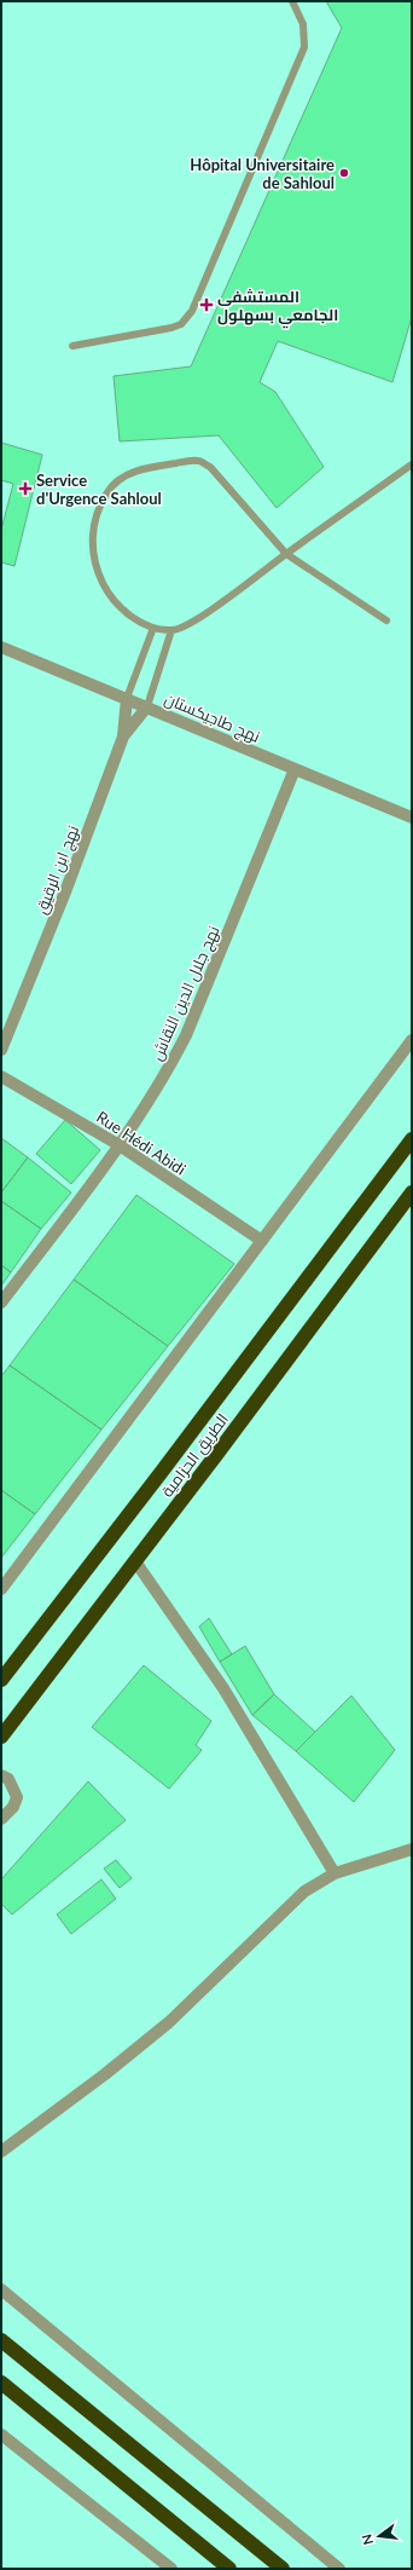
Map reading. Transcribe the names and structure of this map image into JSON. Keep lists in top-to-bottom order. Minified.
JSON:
{"streets":{"highway":["الطريق الحزامية"],"street":["نهج طاجيكستان","نهج ابن الرقيق","نهج جلال الدين النقاش","Rue Hédi Abidi"]},"crossings":[["نهج طاجيكستان","نهج ابن الرقيق"],["نهج طاجيكستان","نهج جلال الدين النقاش"],["نهج جلال الدين النقاش","Rue Hédi Abidi"]],"places":{"other":["Hôpital Universitaire de Sahloul"],"health":["المستشفى الجامعي بسهلول","Service d'Urgence Sahloul"]},"north":"left"}
